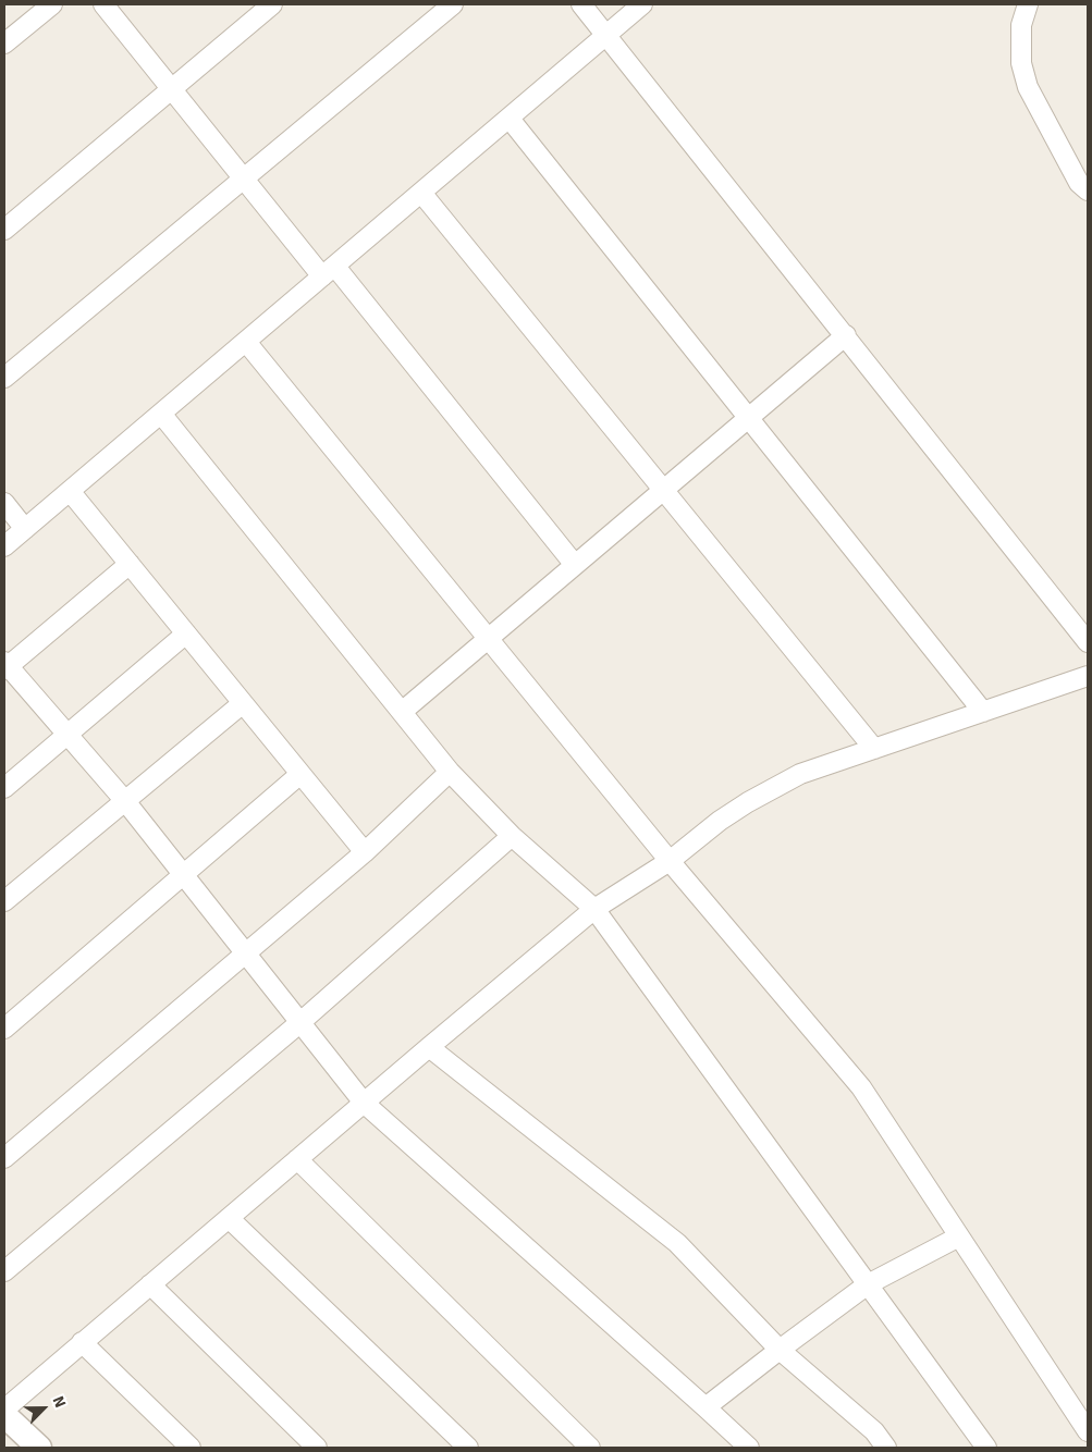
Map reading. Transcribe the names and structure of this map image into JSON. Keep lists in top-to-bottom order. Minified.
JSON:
{"north":"top right"}
